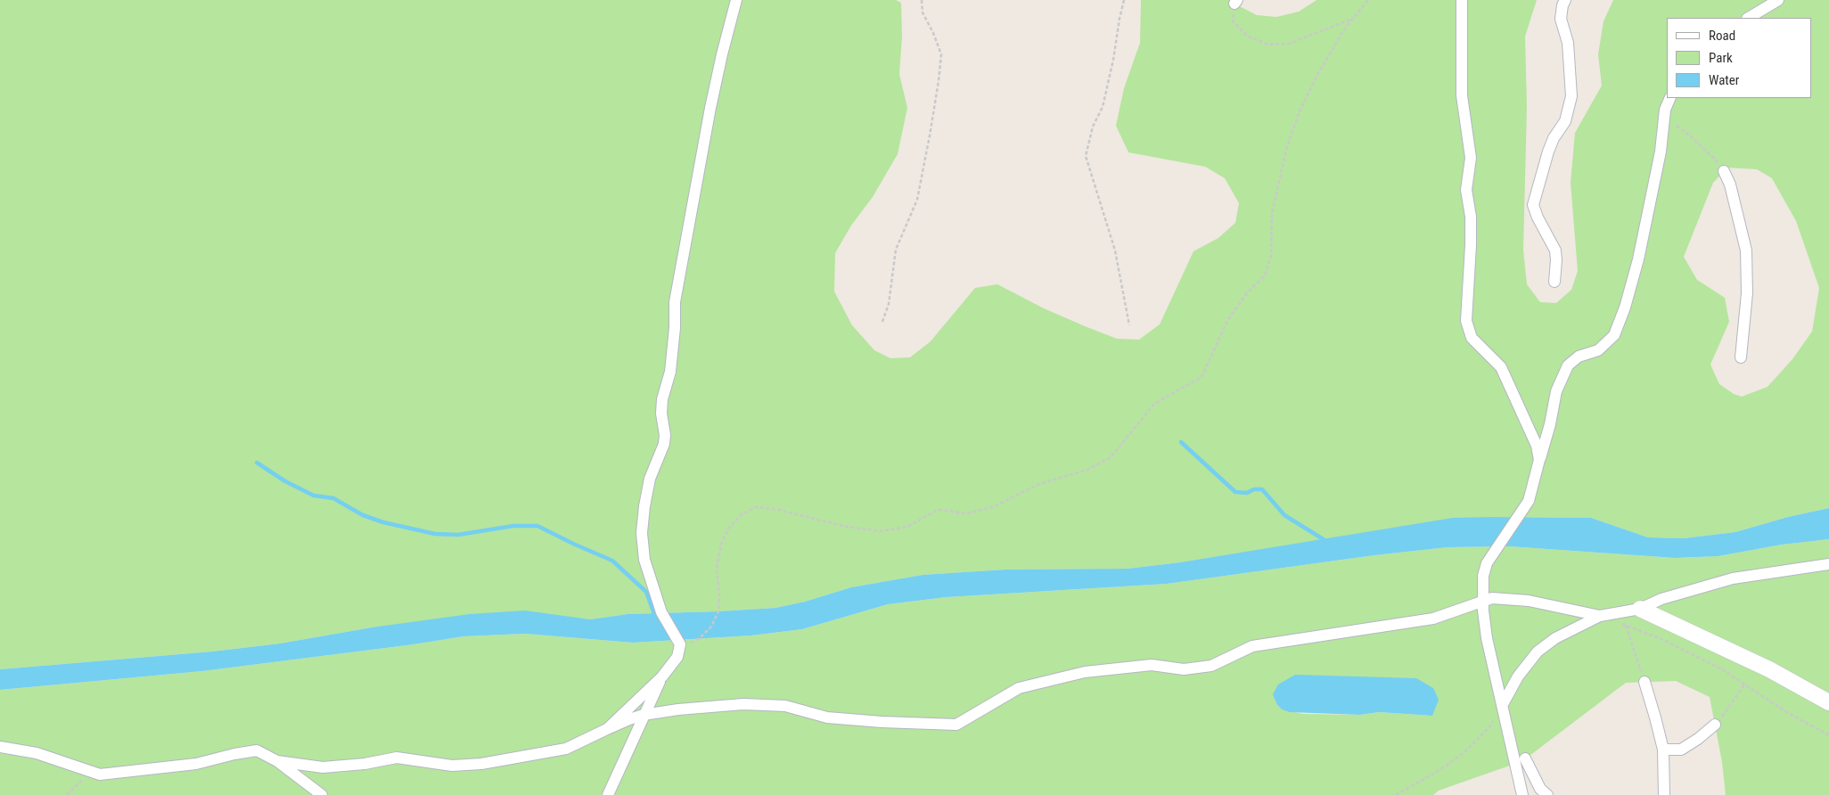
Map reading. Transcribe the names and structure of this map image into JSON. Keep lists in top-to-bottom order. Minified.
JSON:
{"legend":["Road","Park","Water"]}
